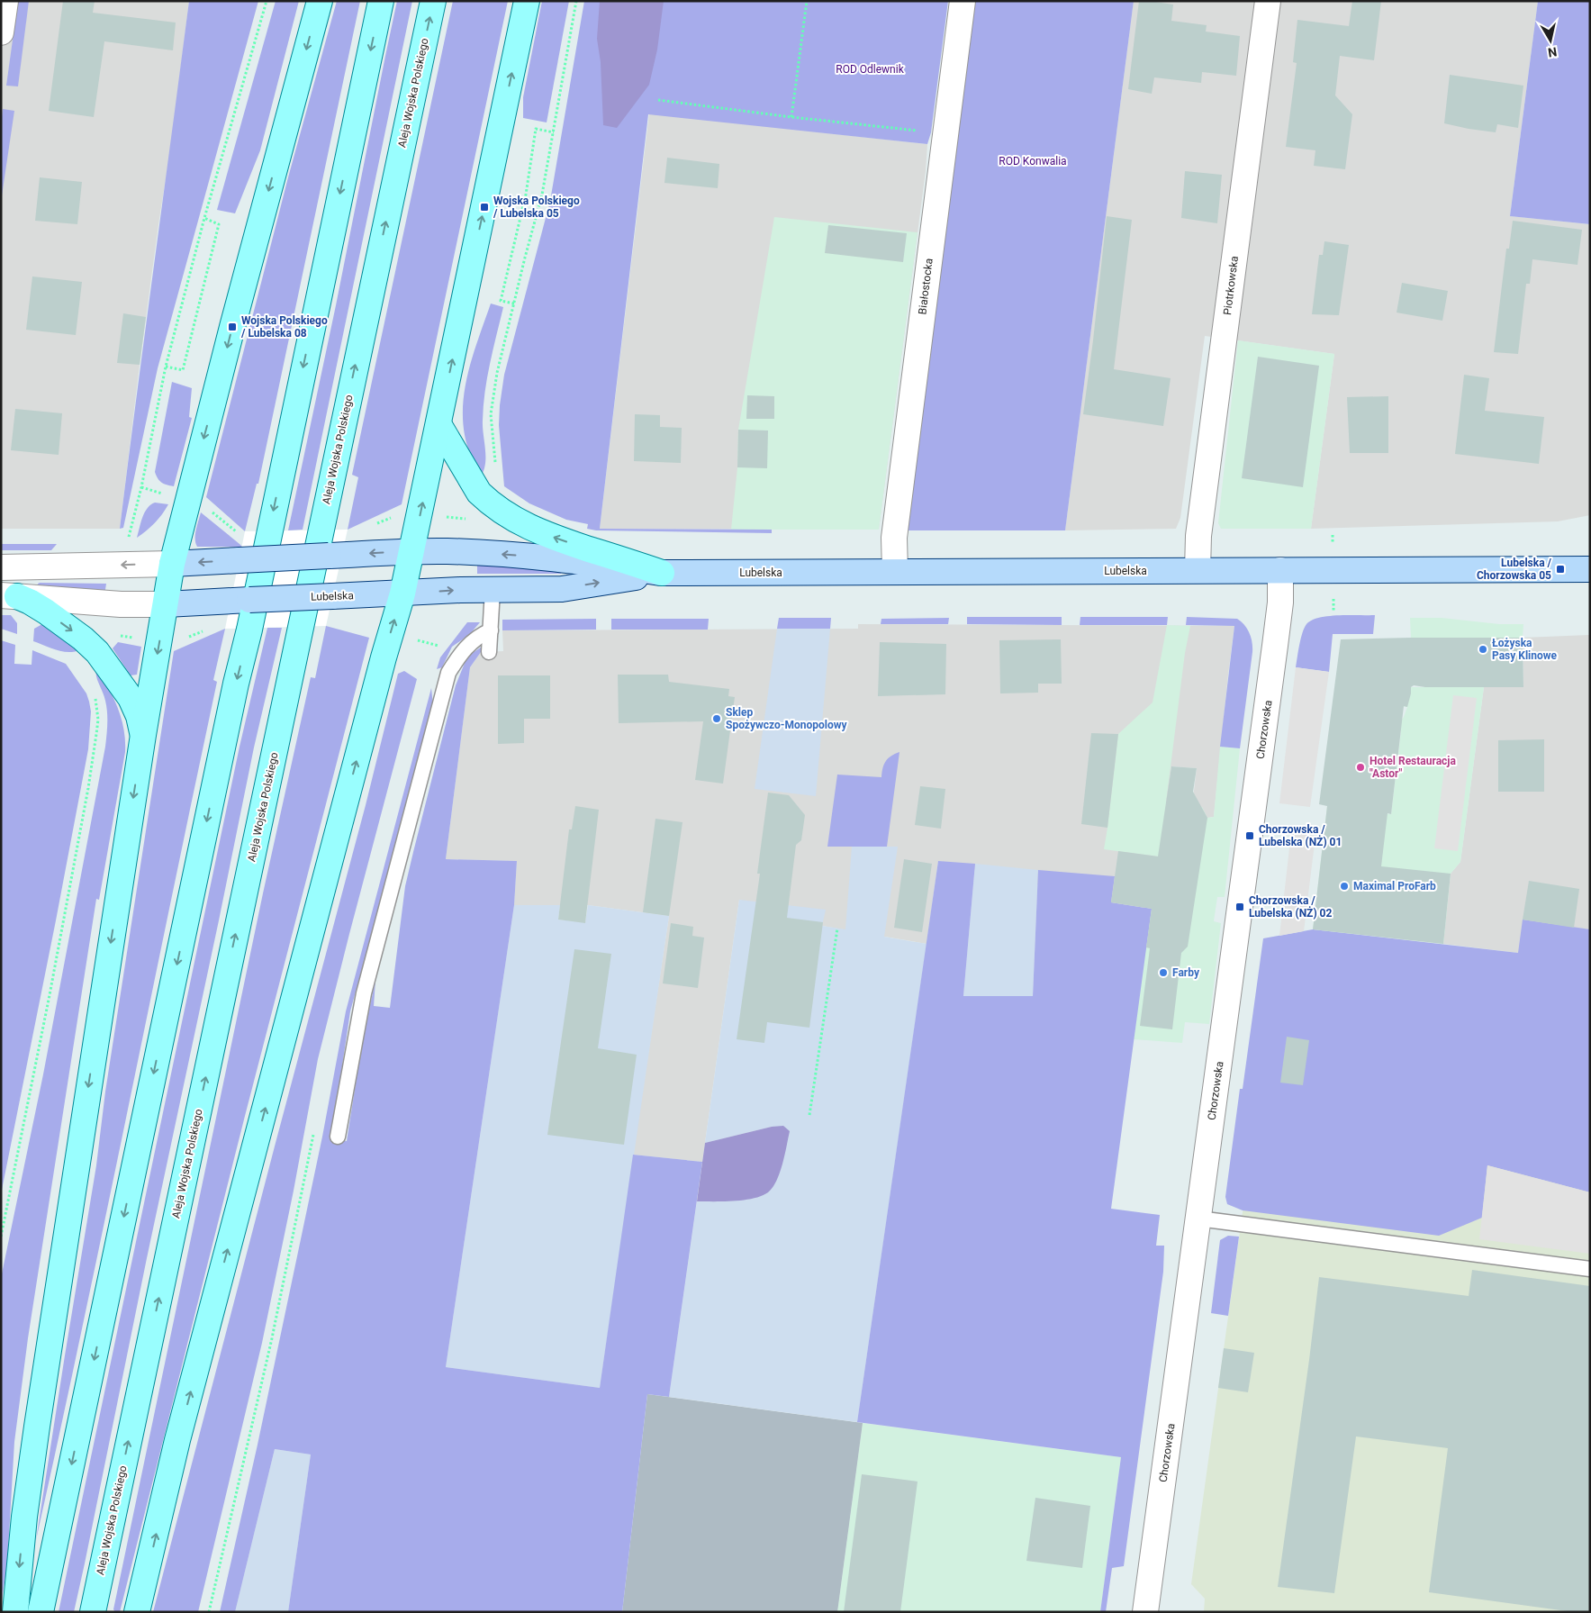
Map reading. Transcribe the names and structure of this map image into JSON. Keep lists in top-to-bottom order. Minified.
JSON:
{"streets":{"main road":["Aleja Wojska Polskiego","Lubelska"],"street":["Piotrkowska","Białostocka","Chorzowska"]},"crossings":[["Piotrkowska","Lubelska"],["Białostocka","Lubelska"],["Lubelska","Chorzowska"]],"parks":["ROD Odlewnik","ROD Konwalia"],"places":{"transit":["Wojska Polskiego / Lubelska 05","Wojska Polskiego / Lubelska 08","Lubelska / Chorzowska 05","Chorzowska / Lubelska (NŻ) 01","Chorzowska / Lubelska (NŻ) 02"],"other":["Łożyska Pasy Klinowe","Sklep Spożywczo-Monopolowy","Hotel Restauracja \"Astor\"","Maximal ProFarb","Farby"]},"north":"bottom"}
